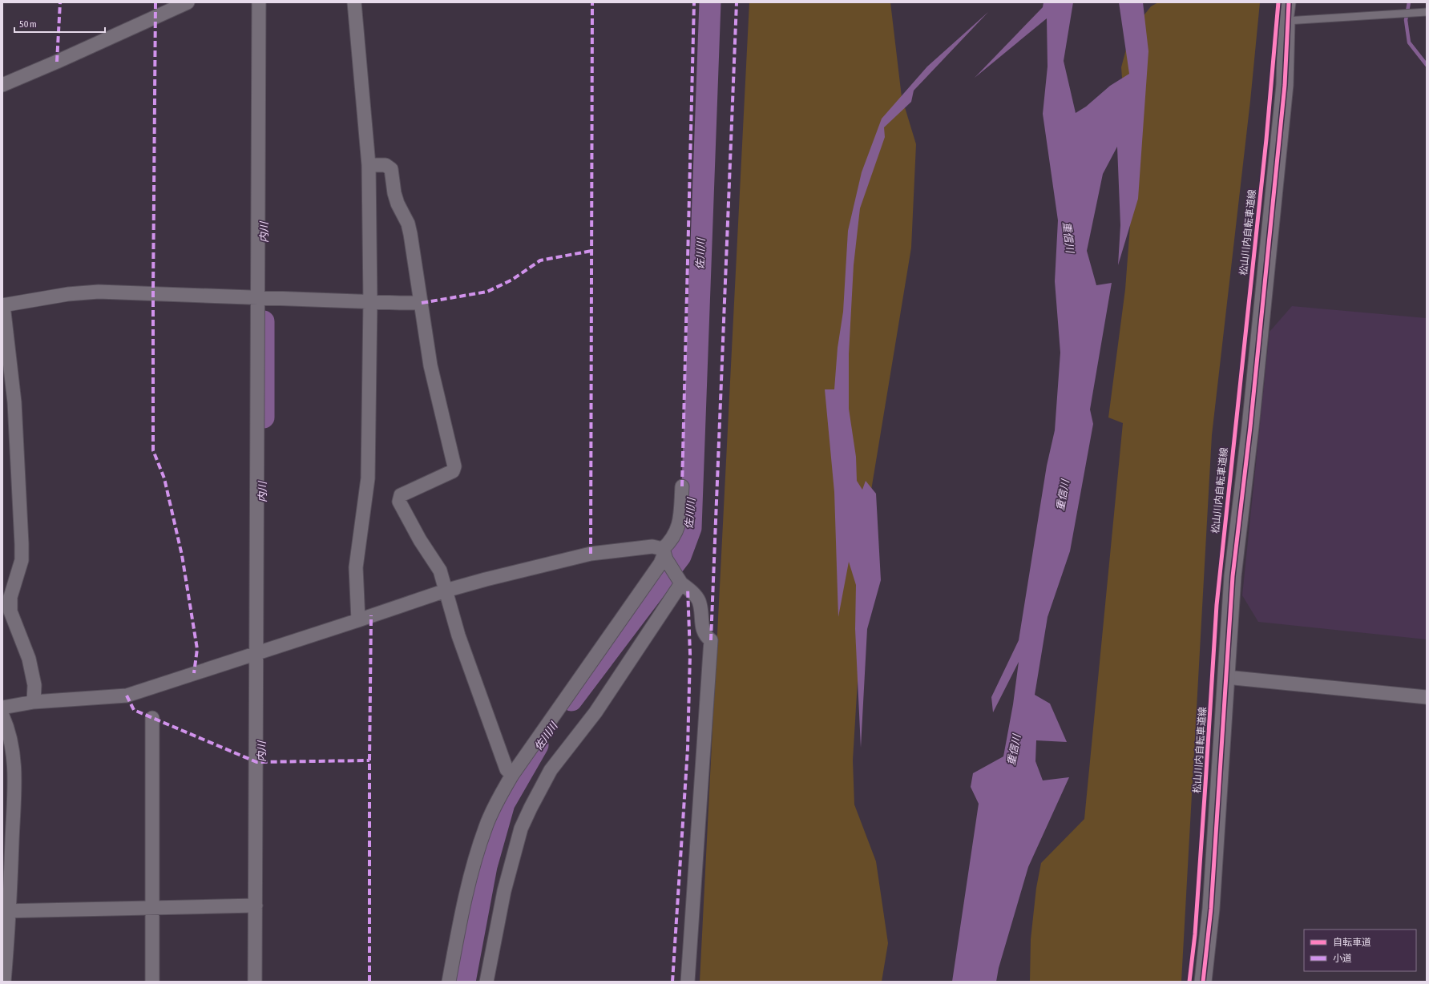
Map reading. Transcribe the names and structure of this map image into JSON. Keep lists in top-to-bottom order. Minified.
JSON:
{"streets":{"cycle path":["松山川内自転車道線"]},"water":["内川","重信川","佐川川"],"legend":["自転車道","小道"],"scale_bar":"50 m"}
